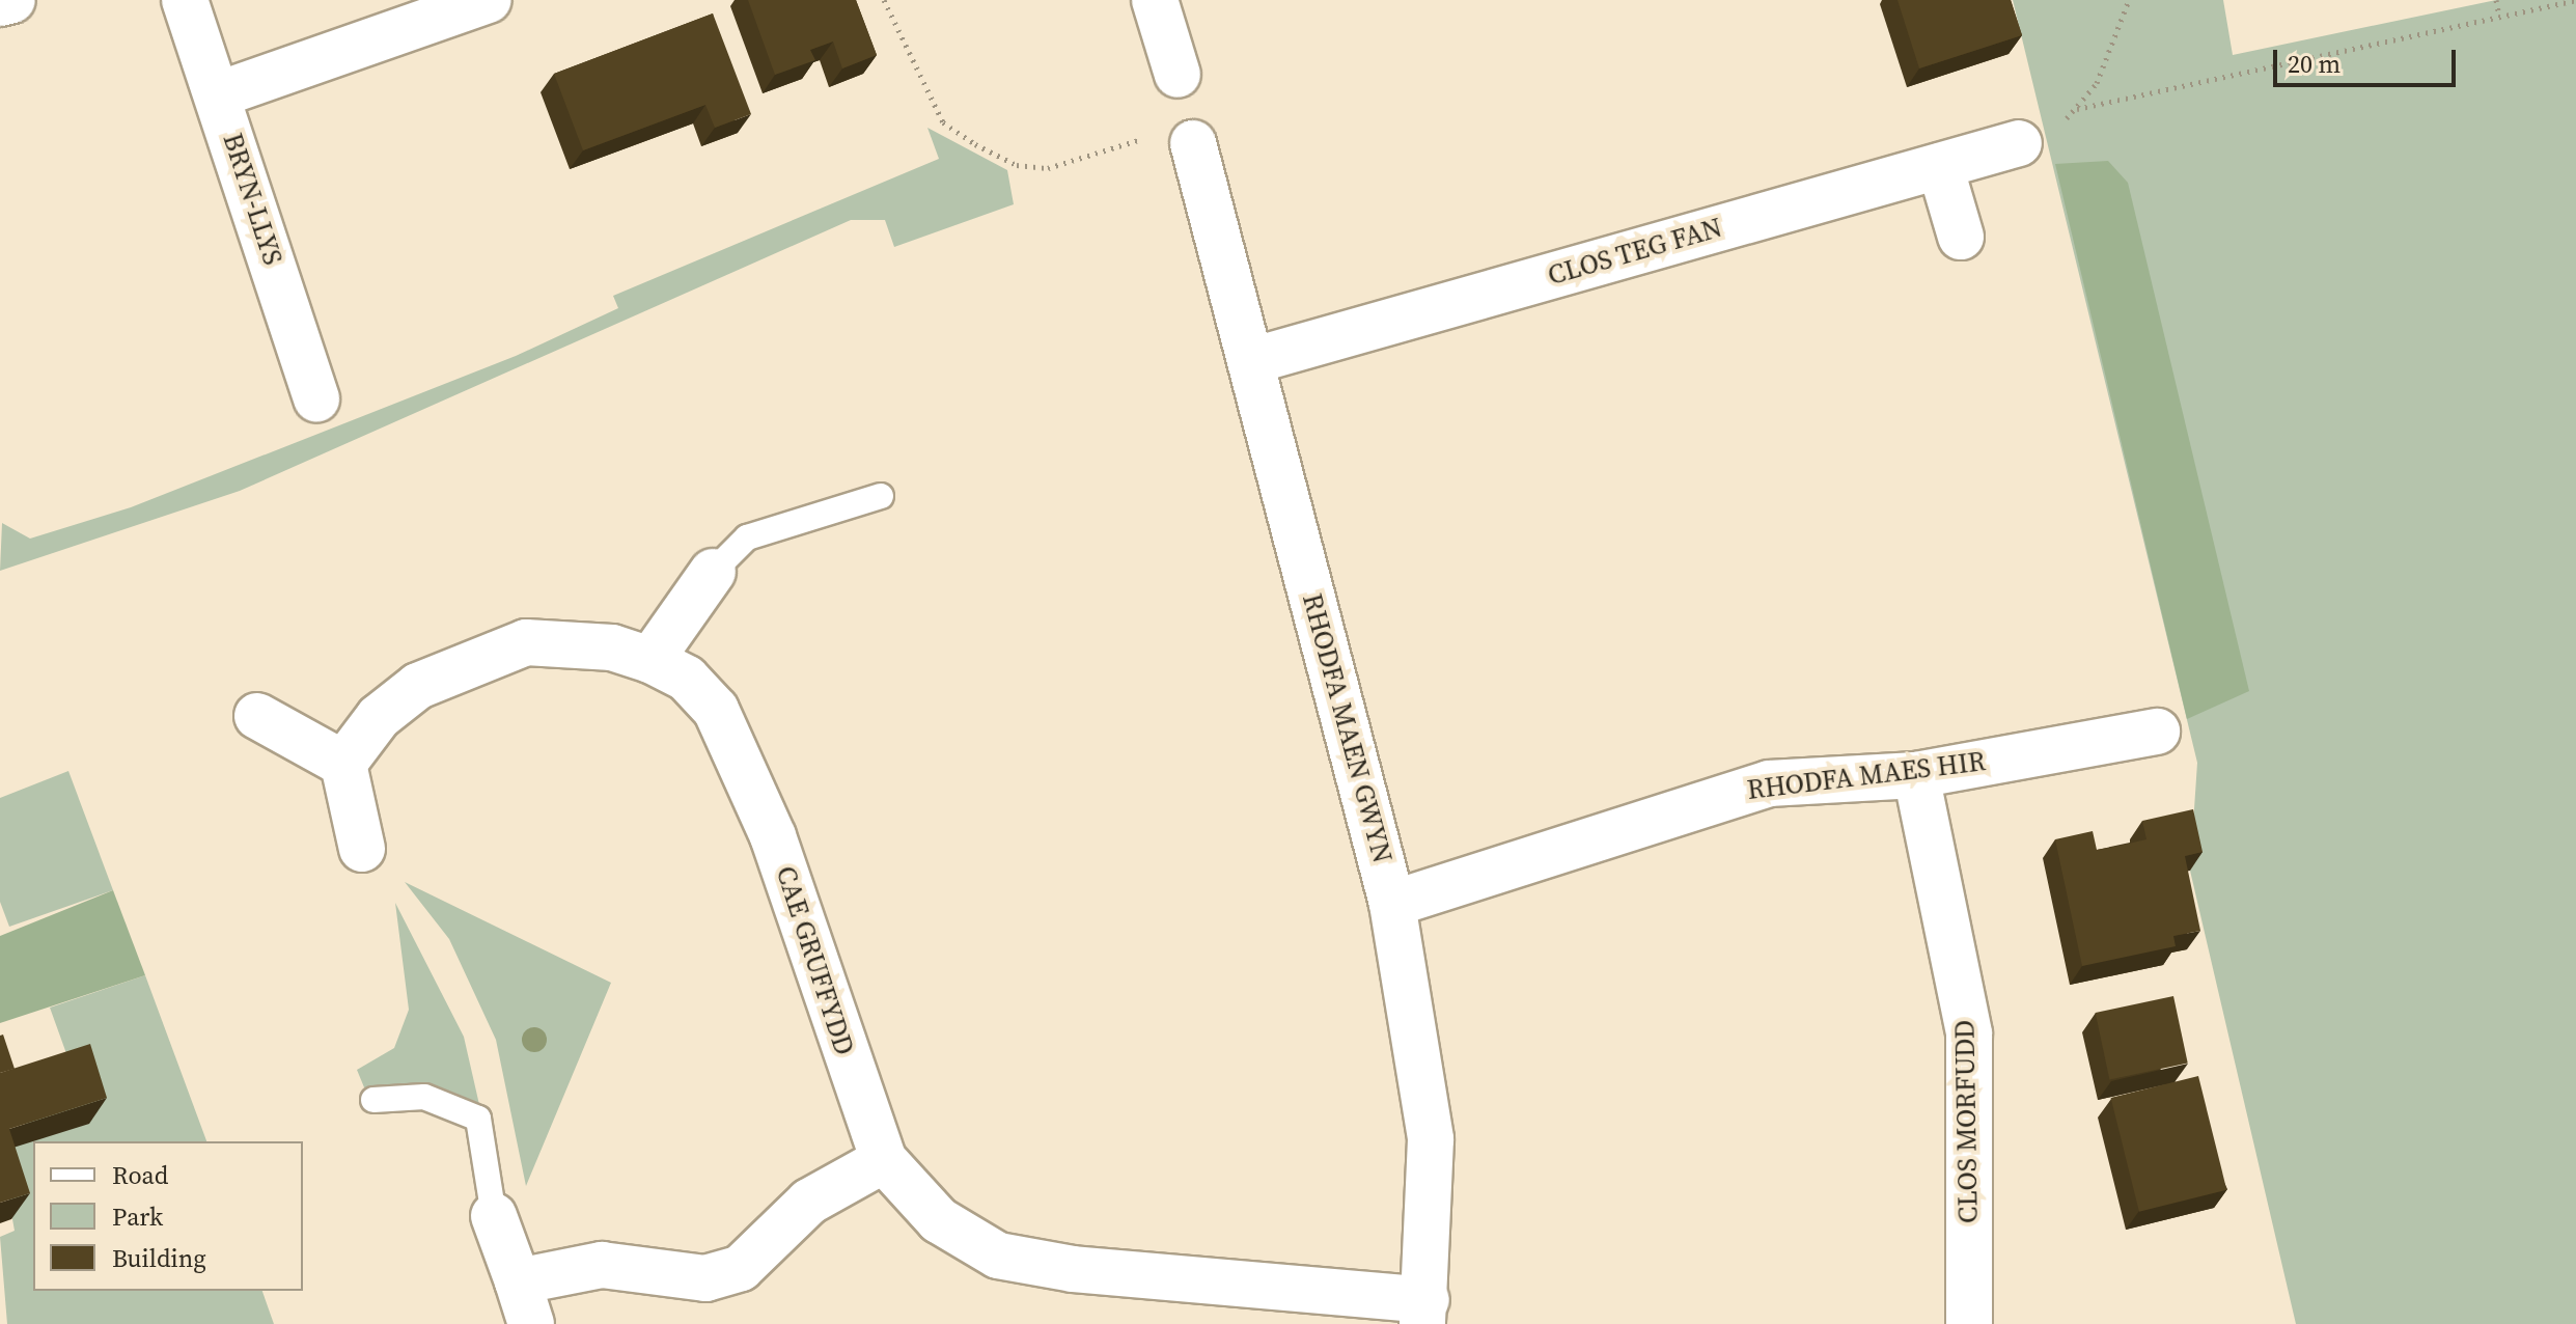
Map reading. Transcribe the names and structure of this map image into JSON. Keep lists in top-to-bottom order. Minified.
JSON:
{"streets":{"street":["BRYN-LLYS","CLOS TEG FAN","RHODFA MAEN GWYN","RHODFA MAES HIR","CAE GRUFFYDD","CLOS MORFUDD"]},"crossings":[["CLOS TEG FAN","RHODFA MAEN GWYN"],["RHODFA MAEN GWYN","RHODFA MAES HIR"],["RHODFA MAEN GWYN","CAE GRUFFYDD"],["RHODFA MAES HIR","CLOS MORFUDD"]],"legend":["Road","Park","Building"],"scale_bar":"20 m"}
